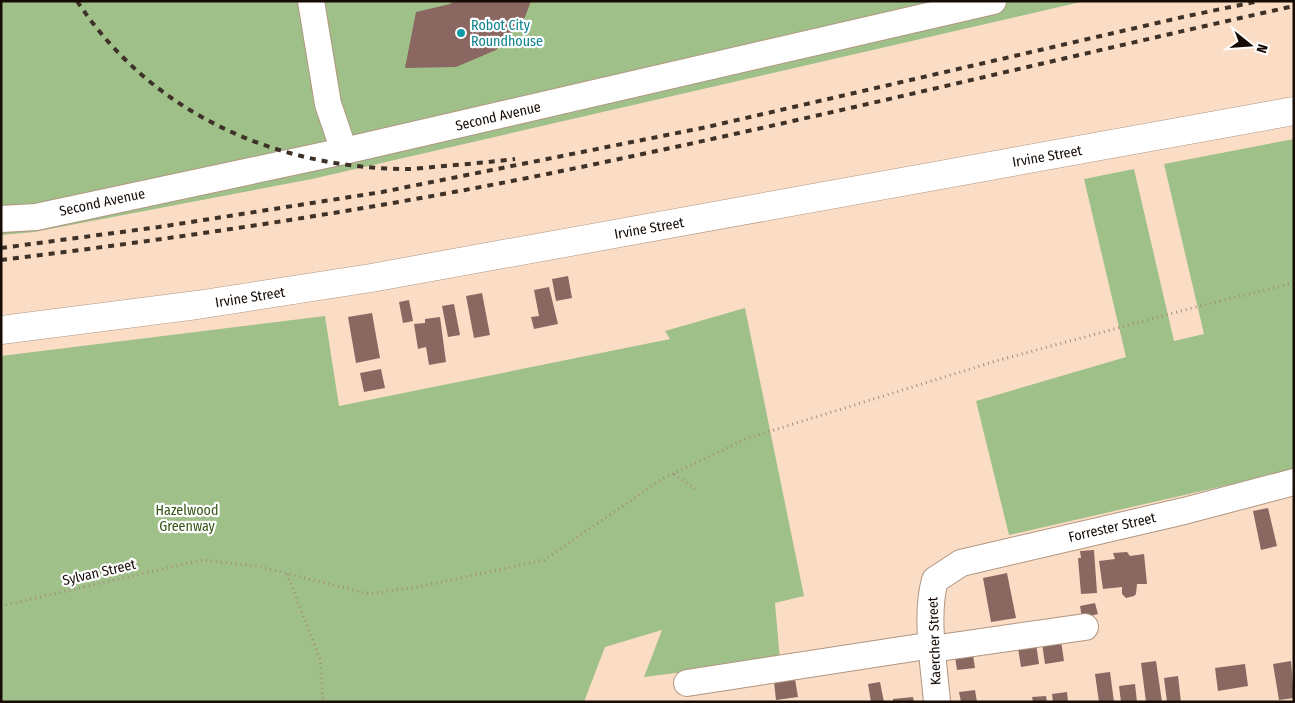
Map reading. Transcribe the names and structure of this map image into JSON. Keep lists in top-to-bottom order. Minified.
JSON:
{"streets":{"main road":["Irvine Street"],"street":["Second Avenue","Forrester Street","Kaercher Street"],"path":["Sylvan Street"]},"crossings":[["Forrester Street","Kaercher Street"]],"parks":["Hazelwood Greenway"],"places":["Robot City Roundhouse"],"north":"right"}
